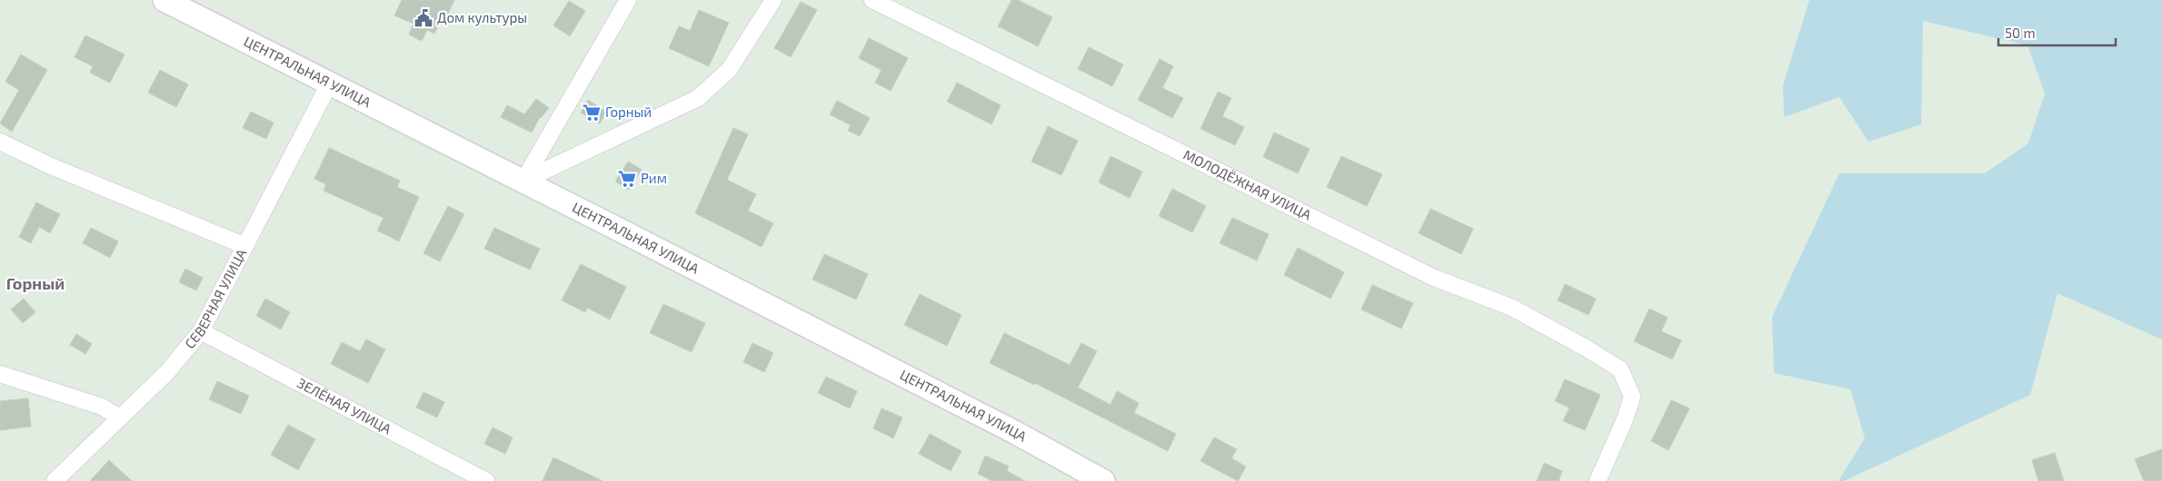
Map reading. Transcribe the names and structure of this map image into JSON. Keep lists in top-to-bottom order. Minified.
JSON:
{"streets":{"street":["ЦЕНТРАЛЬНАЯ УЛИЦА","МОЛОДЁЖНАЯ УЛИЦА","СЕВЕРНАЯ УЛИЦА","ЗЕЛЁНАЯ УЛИЦА"]},"crossings":[["ЦЕНТРАЛЬНАЯ УЛИЦА","СЕВЕРНАЯ УЛИЦА"],["СЕВЕРНАЯ УЛИЦА","ЗЕЛЁНАЯ УЛИЦА"]],"districts":["Горный"],"places":{"public building":["Дом культуры"],"supermarket":["Горный","Рим"]},"scale_bar":"50 m"}
